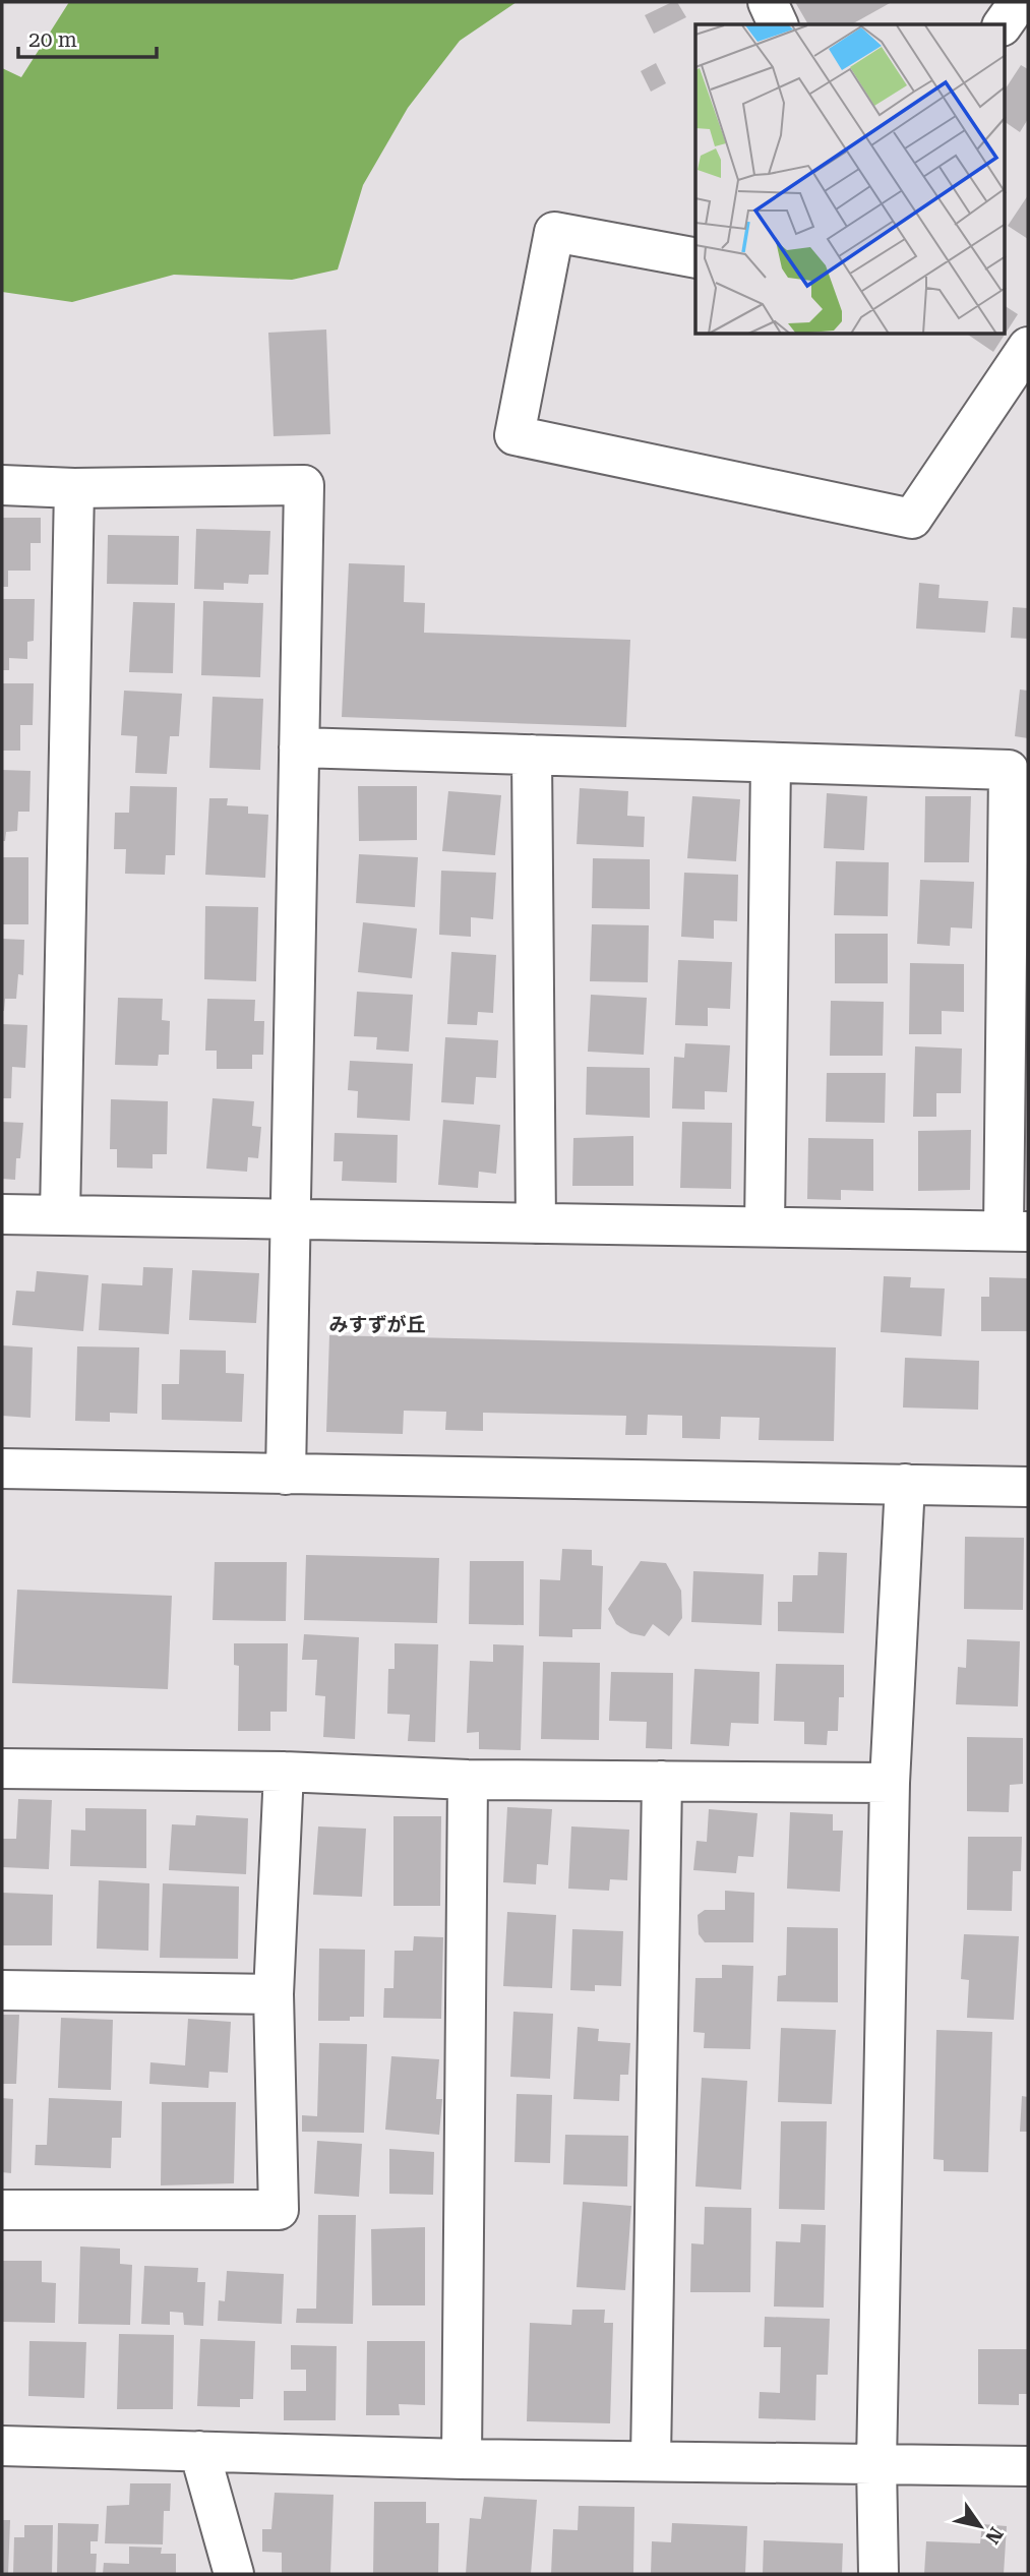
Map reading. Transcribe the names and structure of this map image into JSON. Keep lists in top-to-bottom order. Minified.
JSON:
{"districts":["みすずが丘"],"scale_bar":"20 m","north":"bottom right"}
